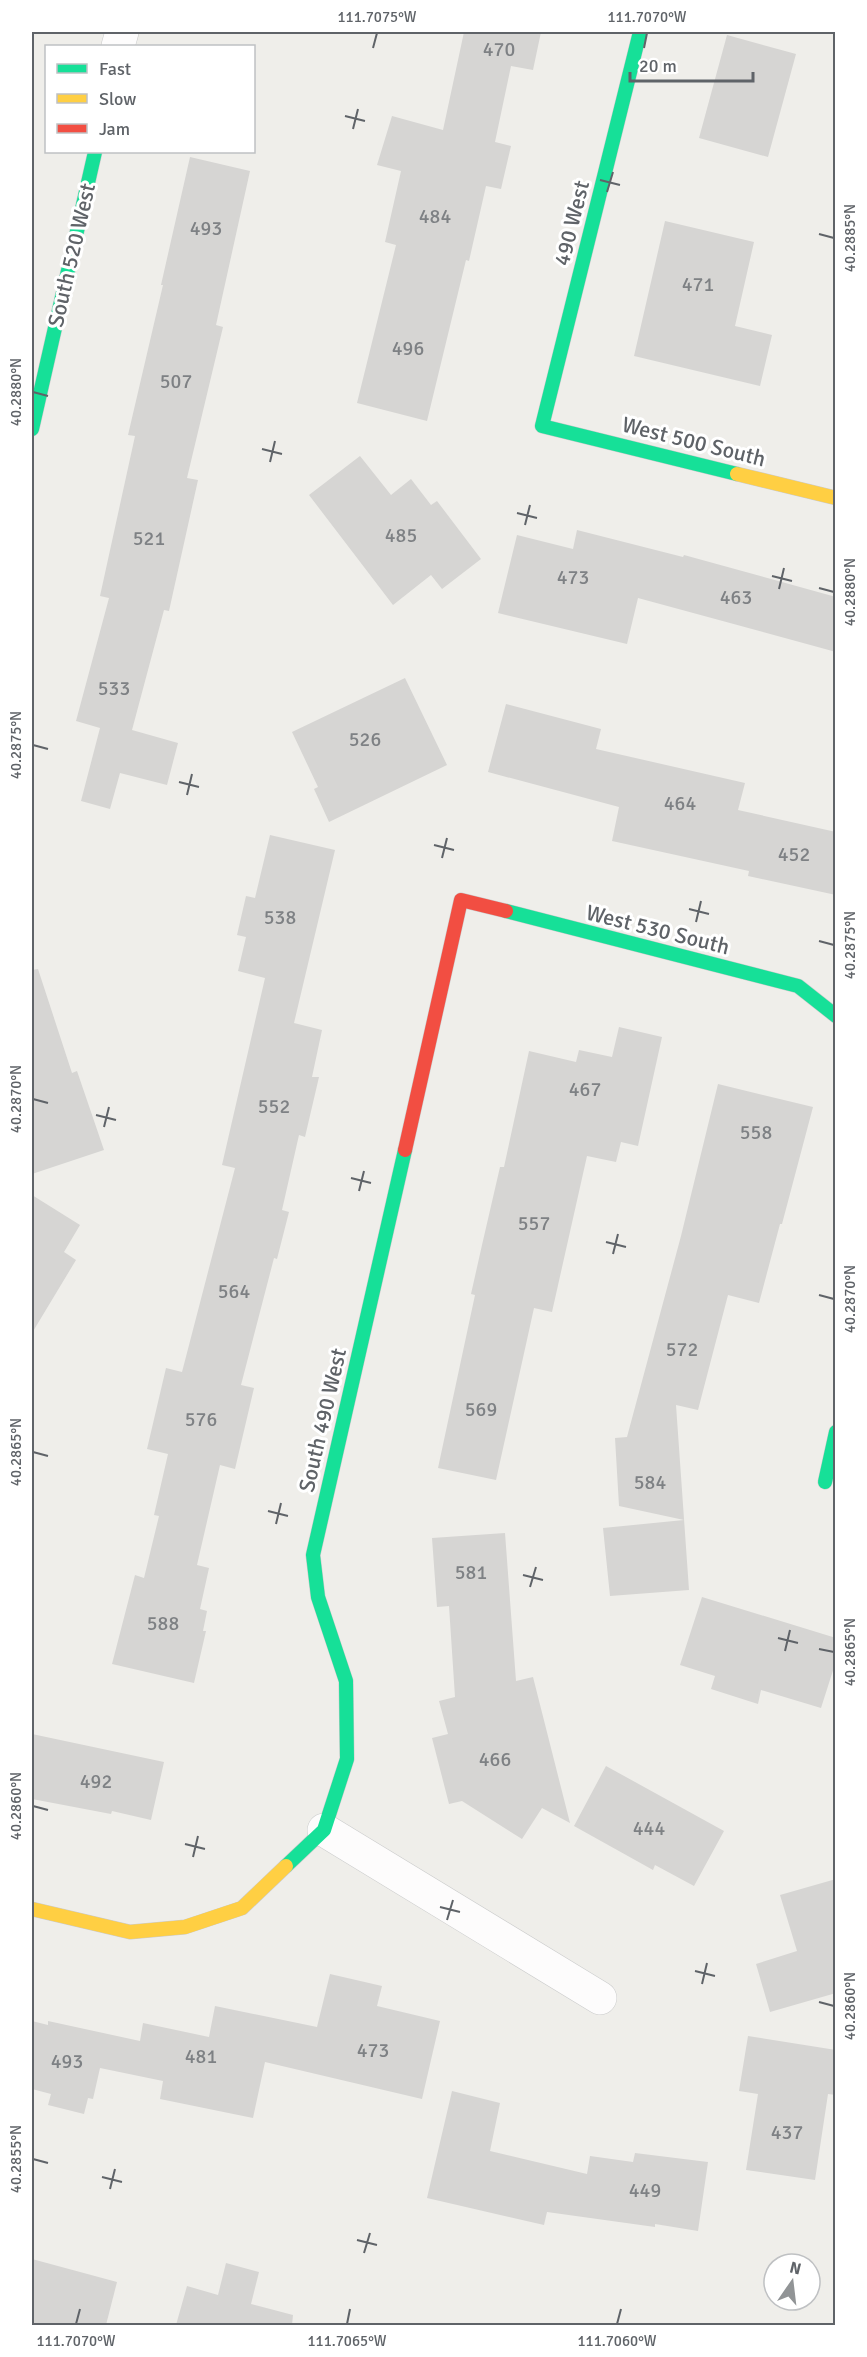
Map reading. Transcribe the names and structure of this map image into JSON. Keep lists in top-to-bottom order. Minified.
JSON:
{"streets":{"street":["490 West","South 520 West","West 500 South","West 530 South","South 490 West"]},"crossings":[["490 West","West 500 South"],["West 530 South","South 490 West"]],"house_numbers":["470","484","493","471","496","507","485","521","473","463","533","526","464","452","538","467","552","558","557","564","572","569","576","584","581","588","466","492","444","473","481","493","437","449"],"legend":["Fast","Slow","Jam"],"scale_bar":"20 m","north":"top","coordinates":["111.7075°W","111.7070°W","40.2885°N","40.2880°N","40.2875°N","40.2870°N","40.2865°N","40.2860°N","40.2855°N","111.7065°W","111.7060°W"]}
